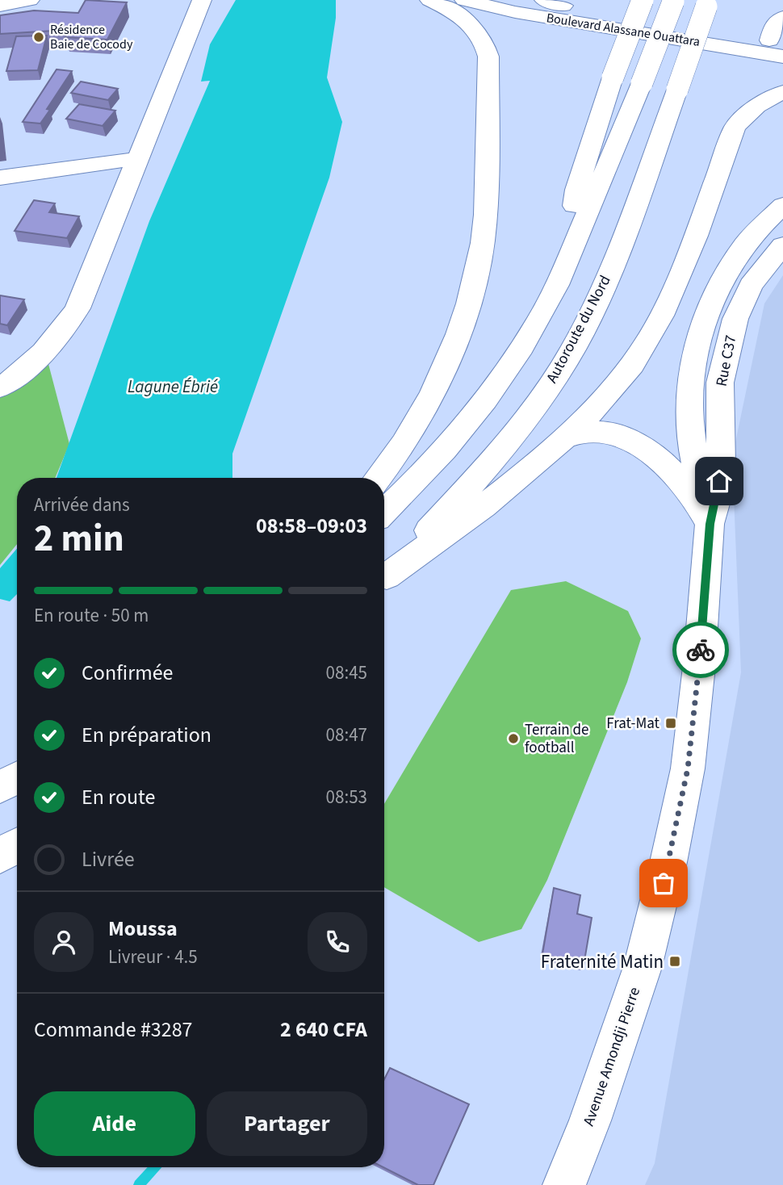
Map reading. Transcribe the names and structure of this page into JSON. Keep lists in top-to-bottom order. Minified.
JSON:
{"streets":{"main road":["Boulevard Alassane Ouattara","Autoroute du Nord","Rue C37","Avenue Amondji Pierre"]},"crossings":[["Rue C37","Avenue Amondji Pierre"]],"water":["Lagune Ébrié"],"places":{"other":["Résidence Baie de Cocody","Terrain de football"],"transit":["Frat-Mat","Fraternité Matin"]},"page":{"heading":["2 min","Arrivée dans","08:58–09:03"],"panel":["Moussa","Livreur · 4.5","Commande #3287","2 640 CFA"],"bar":"En route · 50 m","list":[["Confirmée","08:45"],["En préparation","08:47"],["En route","08:53"],"Livrée"],"buttons":["Aide","Partager"]}}
